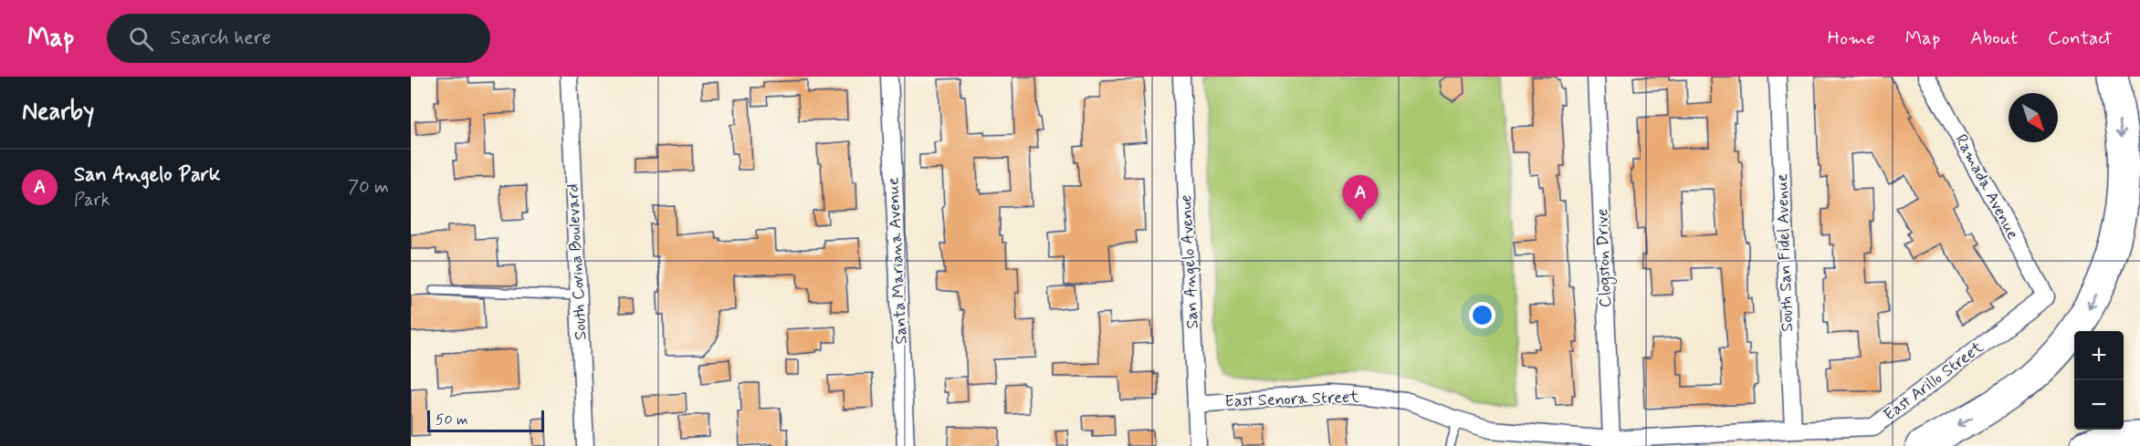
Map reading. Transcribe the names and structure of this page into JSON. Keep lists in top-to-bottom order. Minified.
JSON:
{"streets":{"street":["Ramada Avenue","South San Fidel Avenue","Clogston Drive","Santa Mariana Avenue","South Covina Boulevard","San Angelo Avenue","East Arillo Street","East Senora Street"]},"crossings":[["Ramada Avenue","East Arillo Street"],["South San Fidel Avenue","East Arillo Street"],["Clogston Drive","East Arillo Street"],["Clogston Drive","East Senora Street"],["San Angelo Avenue","East Senora Street"],["East Arillo Street","East Senora Street"]],"scale_bar":"50 m","north":"bottom right","page":{"header":"Map","search":"Search here","nav":["Home","Map","About","Contact"],"heading":"Nearby","list":[{"mark":"A","name":"San Angelo Park","note":"Park","value":"70 m"}],"pins":"A","map_buttons":["+","−"],"scale":"50 m"}}
